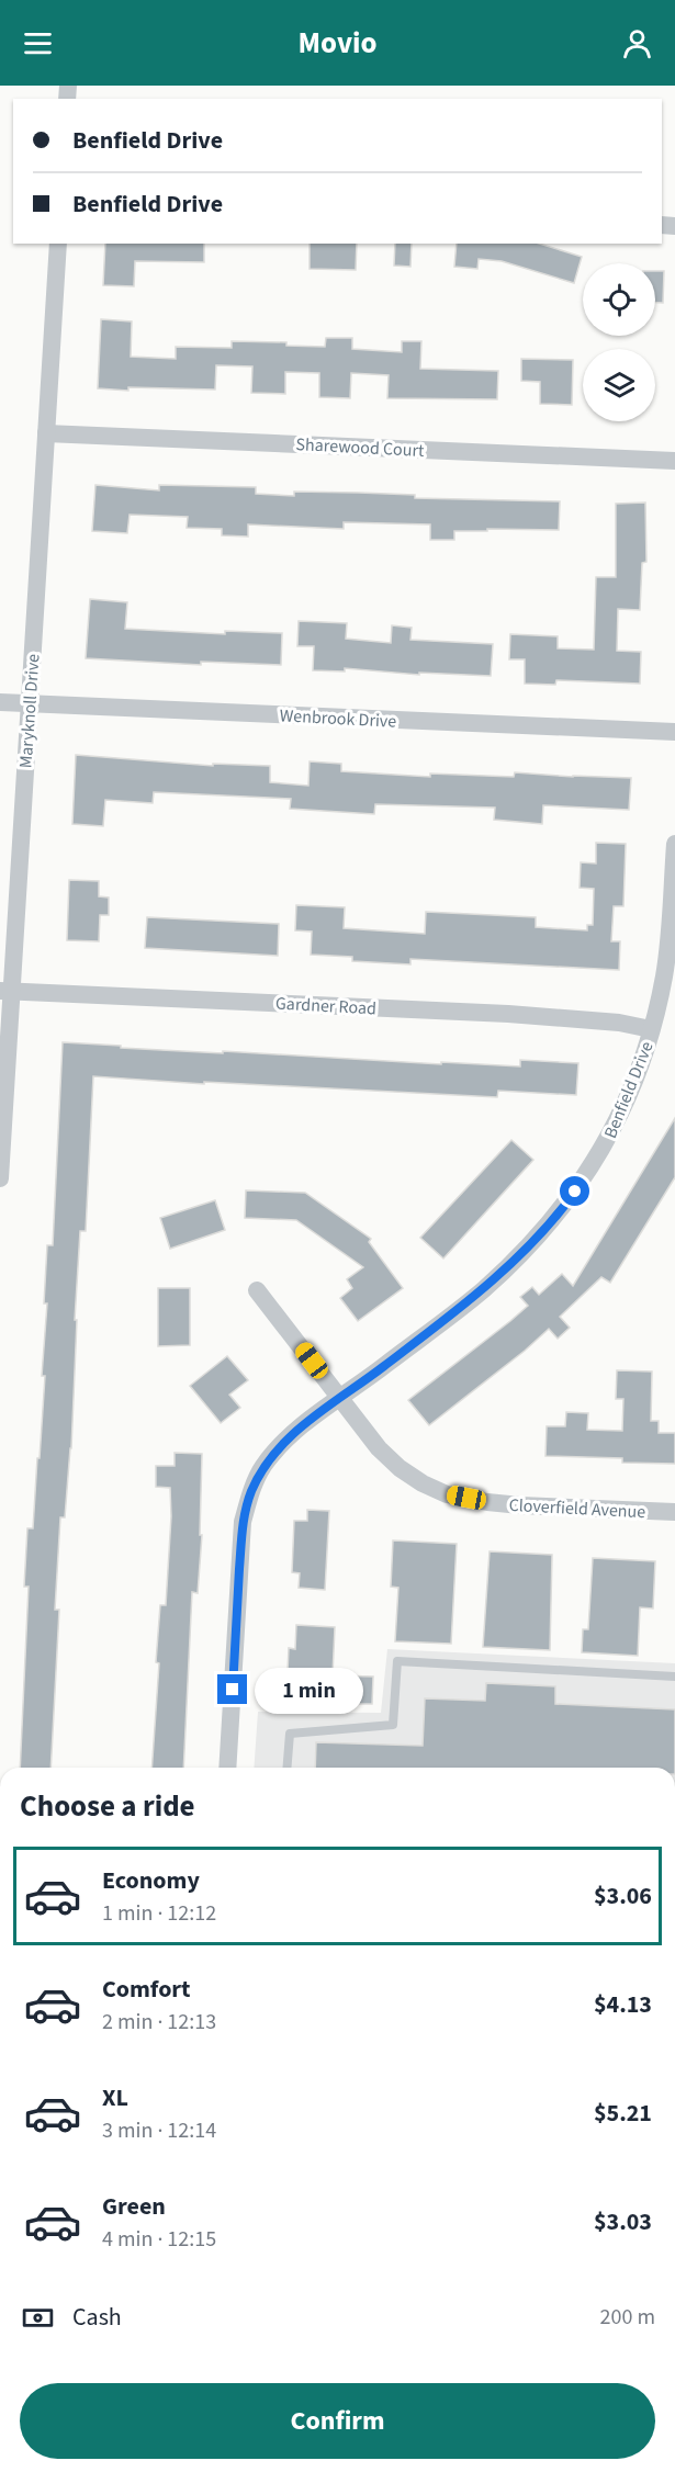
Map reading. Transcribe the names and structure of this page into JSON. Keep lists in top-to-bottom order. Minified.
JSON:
{"streets":{"street":["Sharewood Court","Maryknoll Drive","Wenbrook Drive","Gardner Road","Benfield Drive","Cloverfield Avenue"]},"crossings":[["Sharewood Court","Maryknoll Drive"],["Maryknoll Drive","Wenbrook Drive"],["Maryknoll Drive","Gardner Road"],["Gardner Road","Benfield Drive"],["Benfield Drive","Cloverfield Avenue"]],"page":{"header":"Movio","banner":["Benfield Drive","Benfield Drive"],"bubble":"1 min","heading":"Choose a ride","list":[{"name":"Economy","note":"1 min · 12:12","value":"$3.06"},{"name":"Comfort","note":"2 min · 12:13","value":"$4.13"},{"name":"XL","note":"3 min · 12:14","value":"$5.21"},{"name":"Green","note":"4 min · 12:15","value":"$3.03"}],"pay":["Cash","200 m"],"buttons":"Confirm"}}
